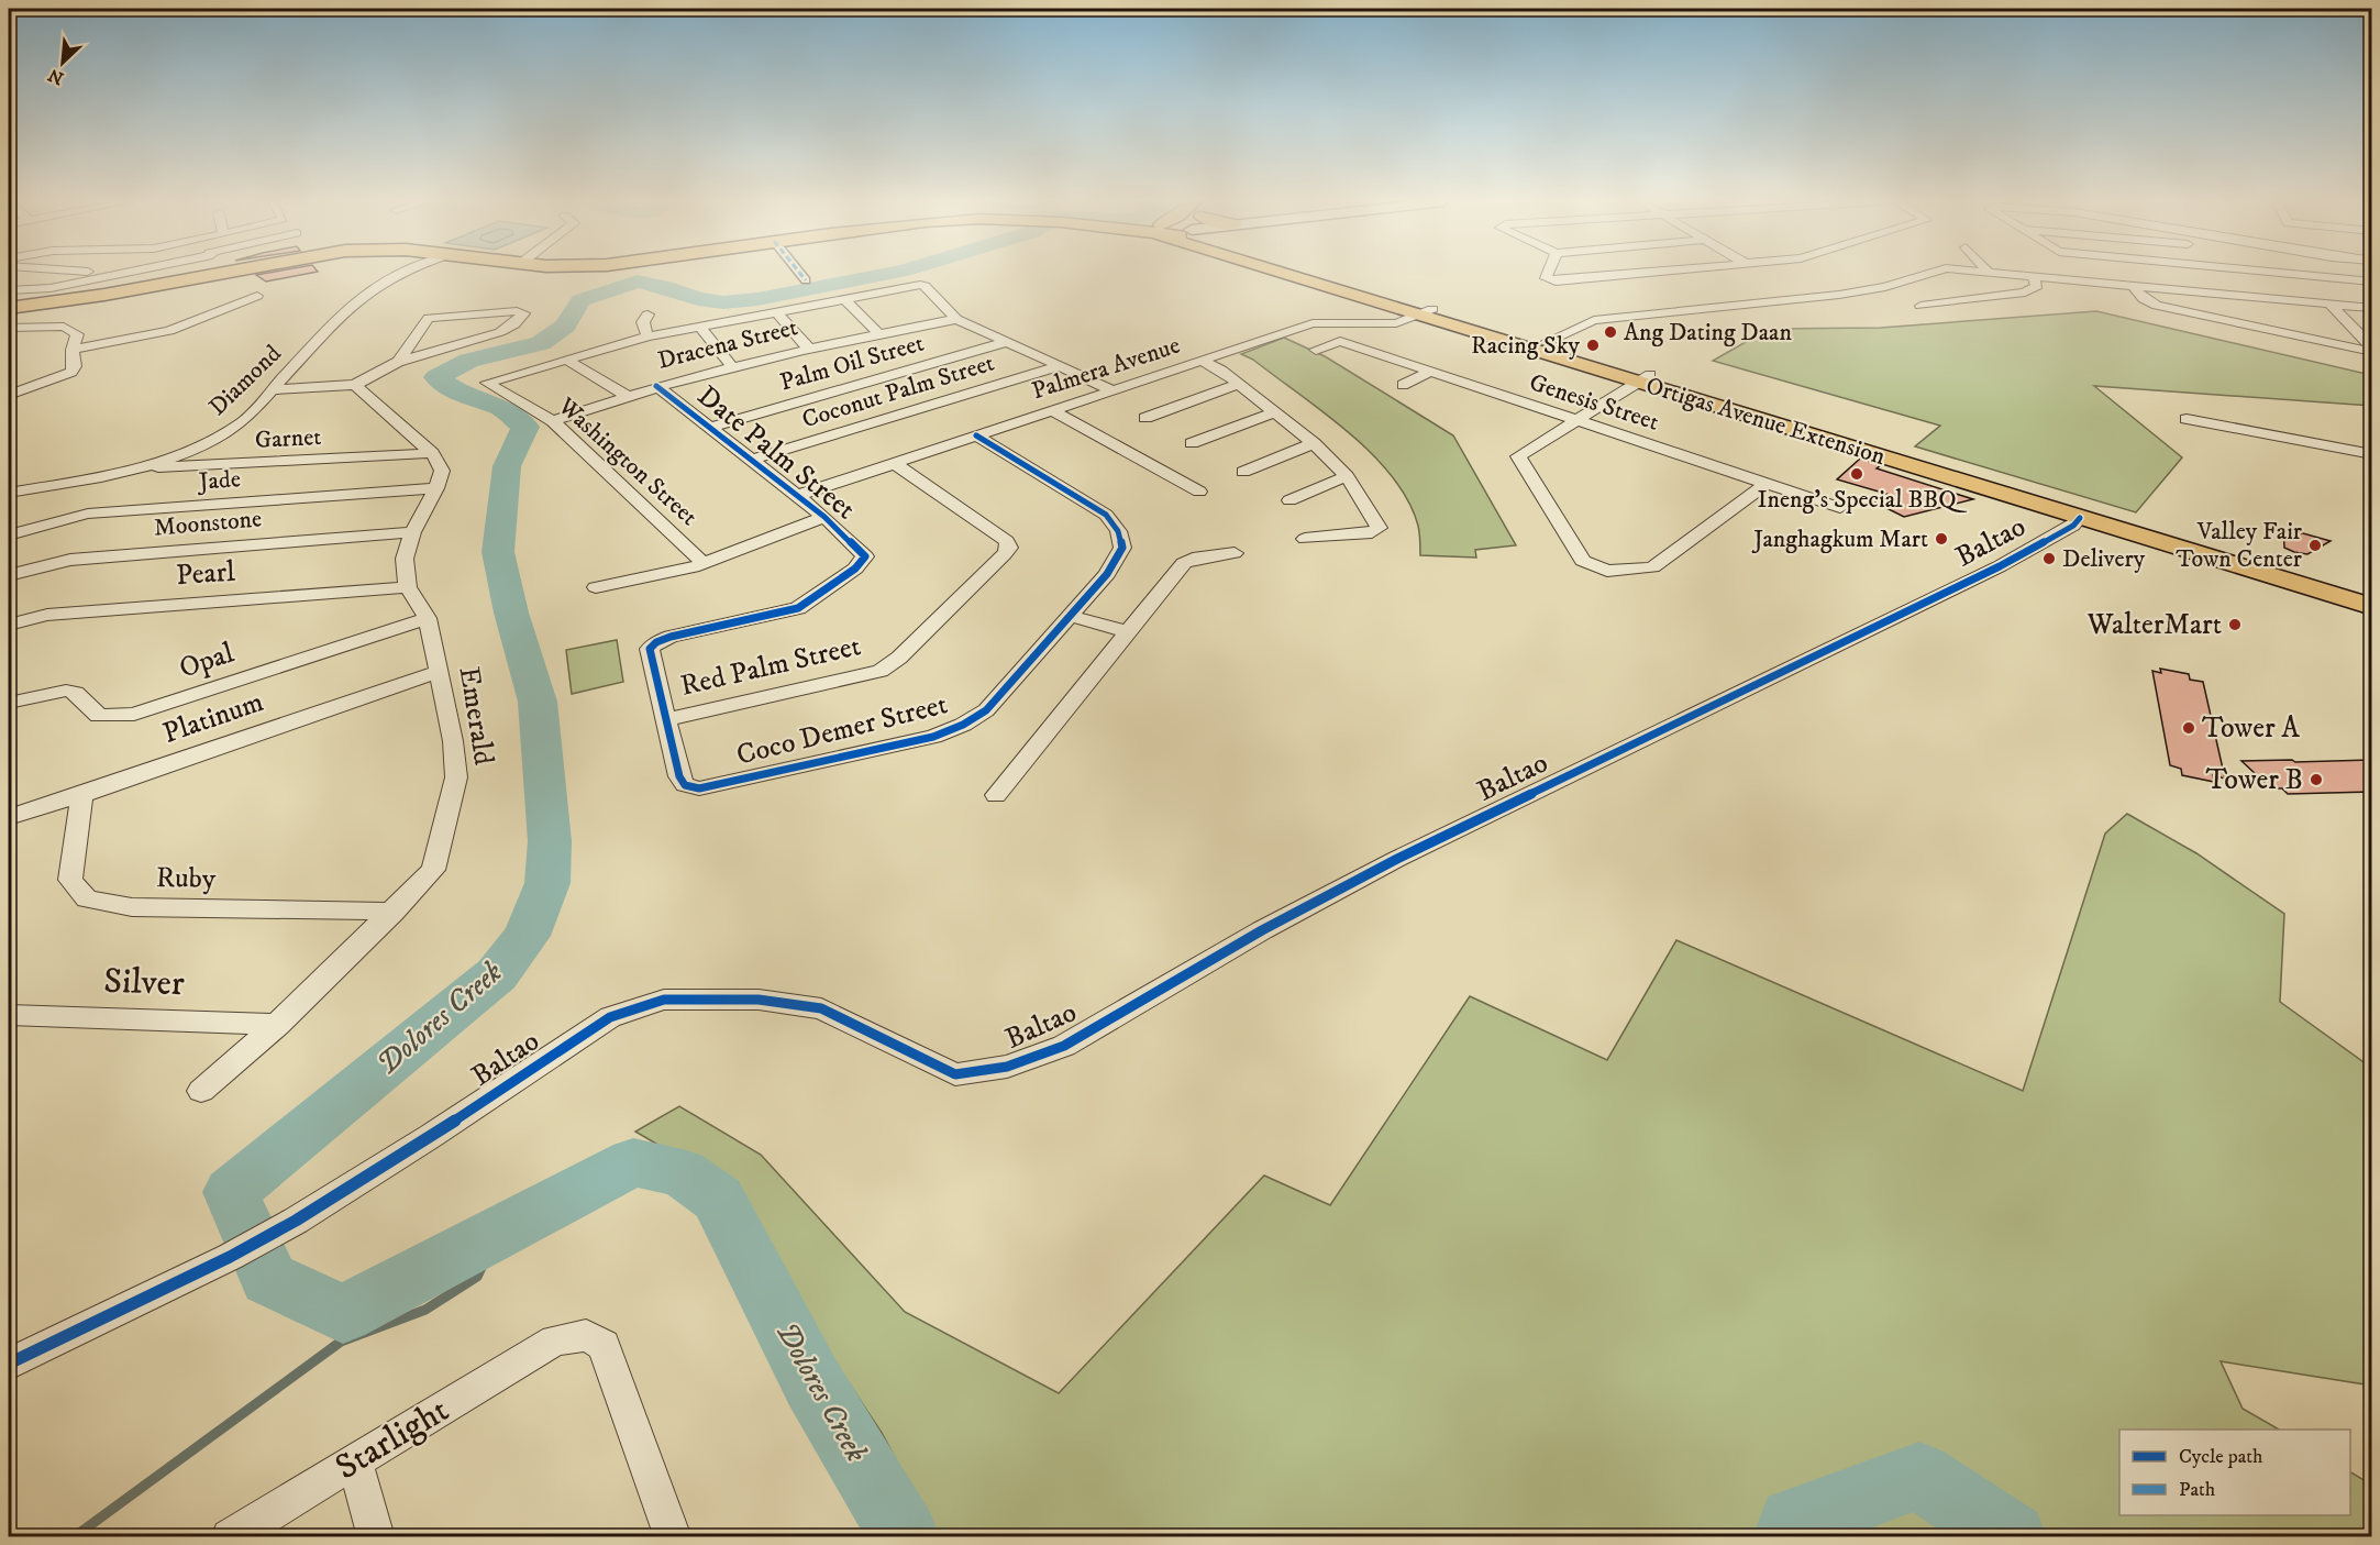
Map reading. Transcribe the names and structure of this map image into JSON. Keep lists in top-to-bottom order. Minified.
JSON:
{"streets":{"main road":["Ortigas Avenue Extension"],"street":["Dracena Street","Palm Oil Street","Palmera Avenue","Diamond","Coconut Palm Street","Genesis Street","Garnet","Date Palm Street","Washington Street","Jade","Moonstone","Baltao","Pearl","Opal","Red Palm Street","Emerald","Platinum","Coco Demer Street","Ruby","Silver","Starlight"]},"crossings":[["Dracena Street","Date Palm Street"],["Dracena Street","Washington Street"],["Palm Oil Street","Date Palm Street"],["Palmera Avenue","Ortigas Avenue Extension"],["Palmera Avenue","Date Palm Street"],["Palmera Avenue","Red Palm Street"],["Palmera Avenue","Coco Demer Street"],["Diamond","Garnet"],["Coconut Palm Street","Date Palm Street"],["Ortigas Avenue Extension","Baltao"],["Date Palm Street","Red Palm Street"],["Date Palm Street","Coco Demer Street"],["Jade","Emerald"],["Moonstone","Emerald"],["Pearl","Emerald"],["Opal","Emerald"],["Emerald","Platinum"],["Emerald","Ruby"],["Emerald","Silver"],["Platinum","Ruby"]],"water":["Dolores Creek"],"places":["Ang Dating Daan","Racing Sky","Ineng's Special BBQ","Janghagkum Mart","Valley Fair Town Center","Delivery","WalterMart","Tower A","Tower B"],"legend":["Cycle path","Path"],"north":"bottom left"}
